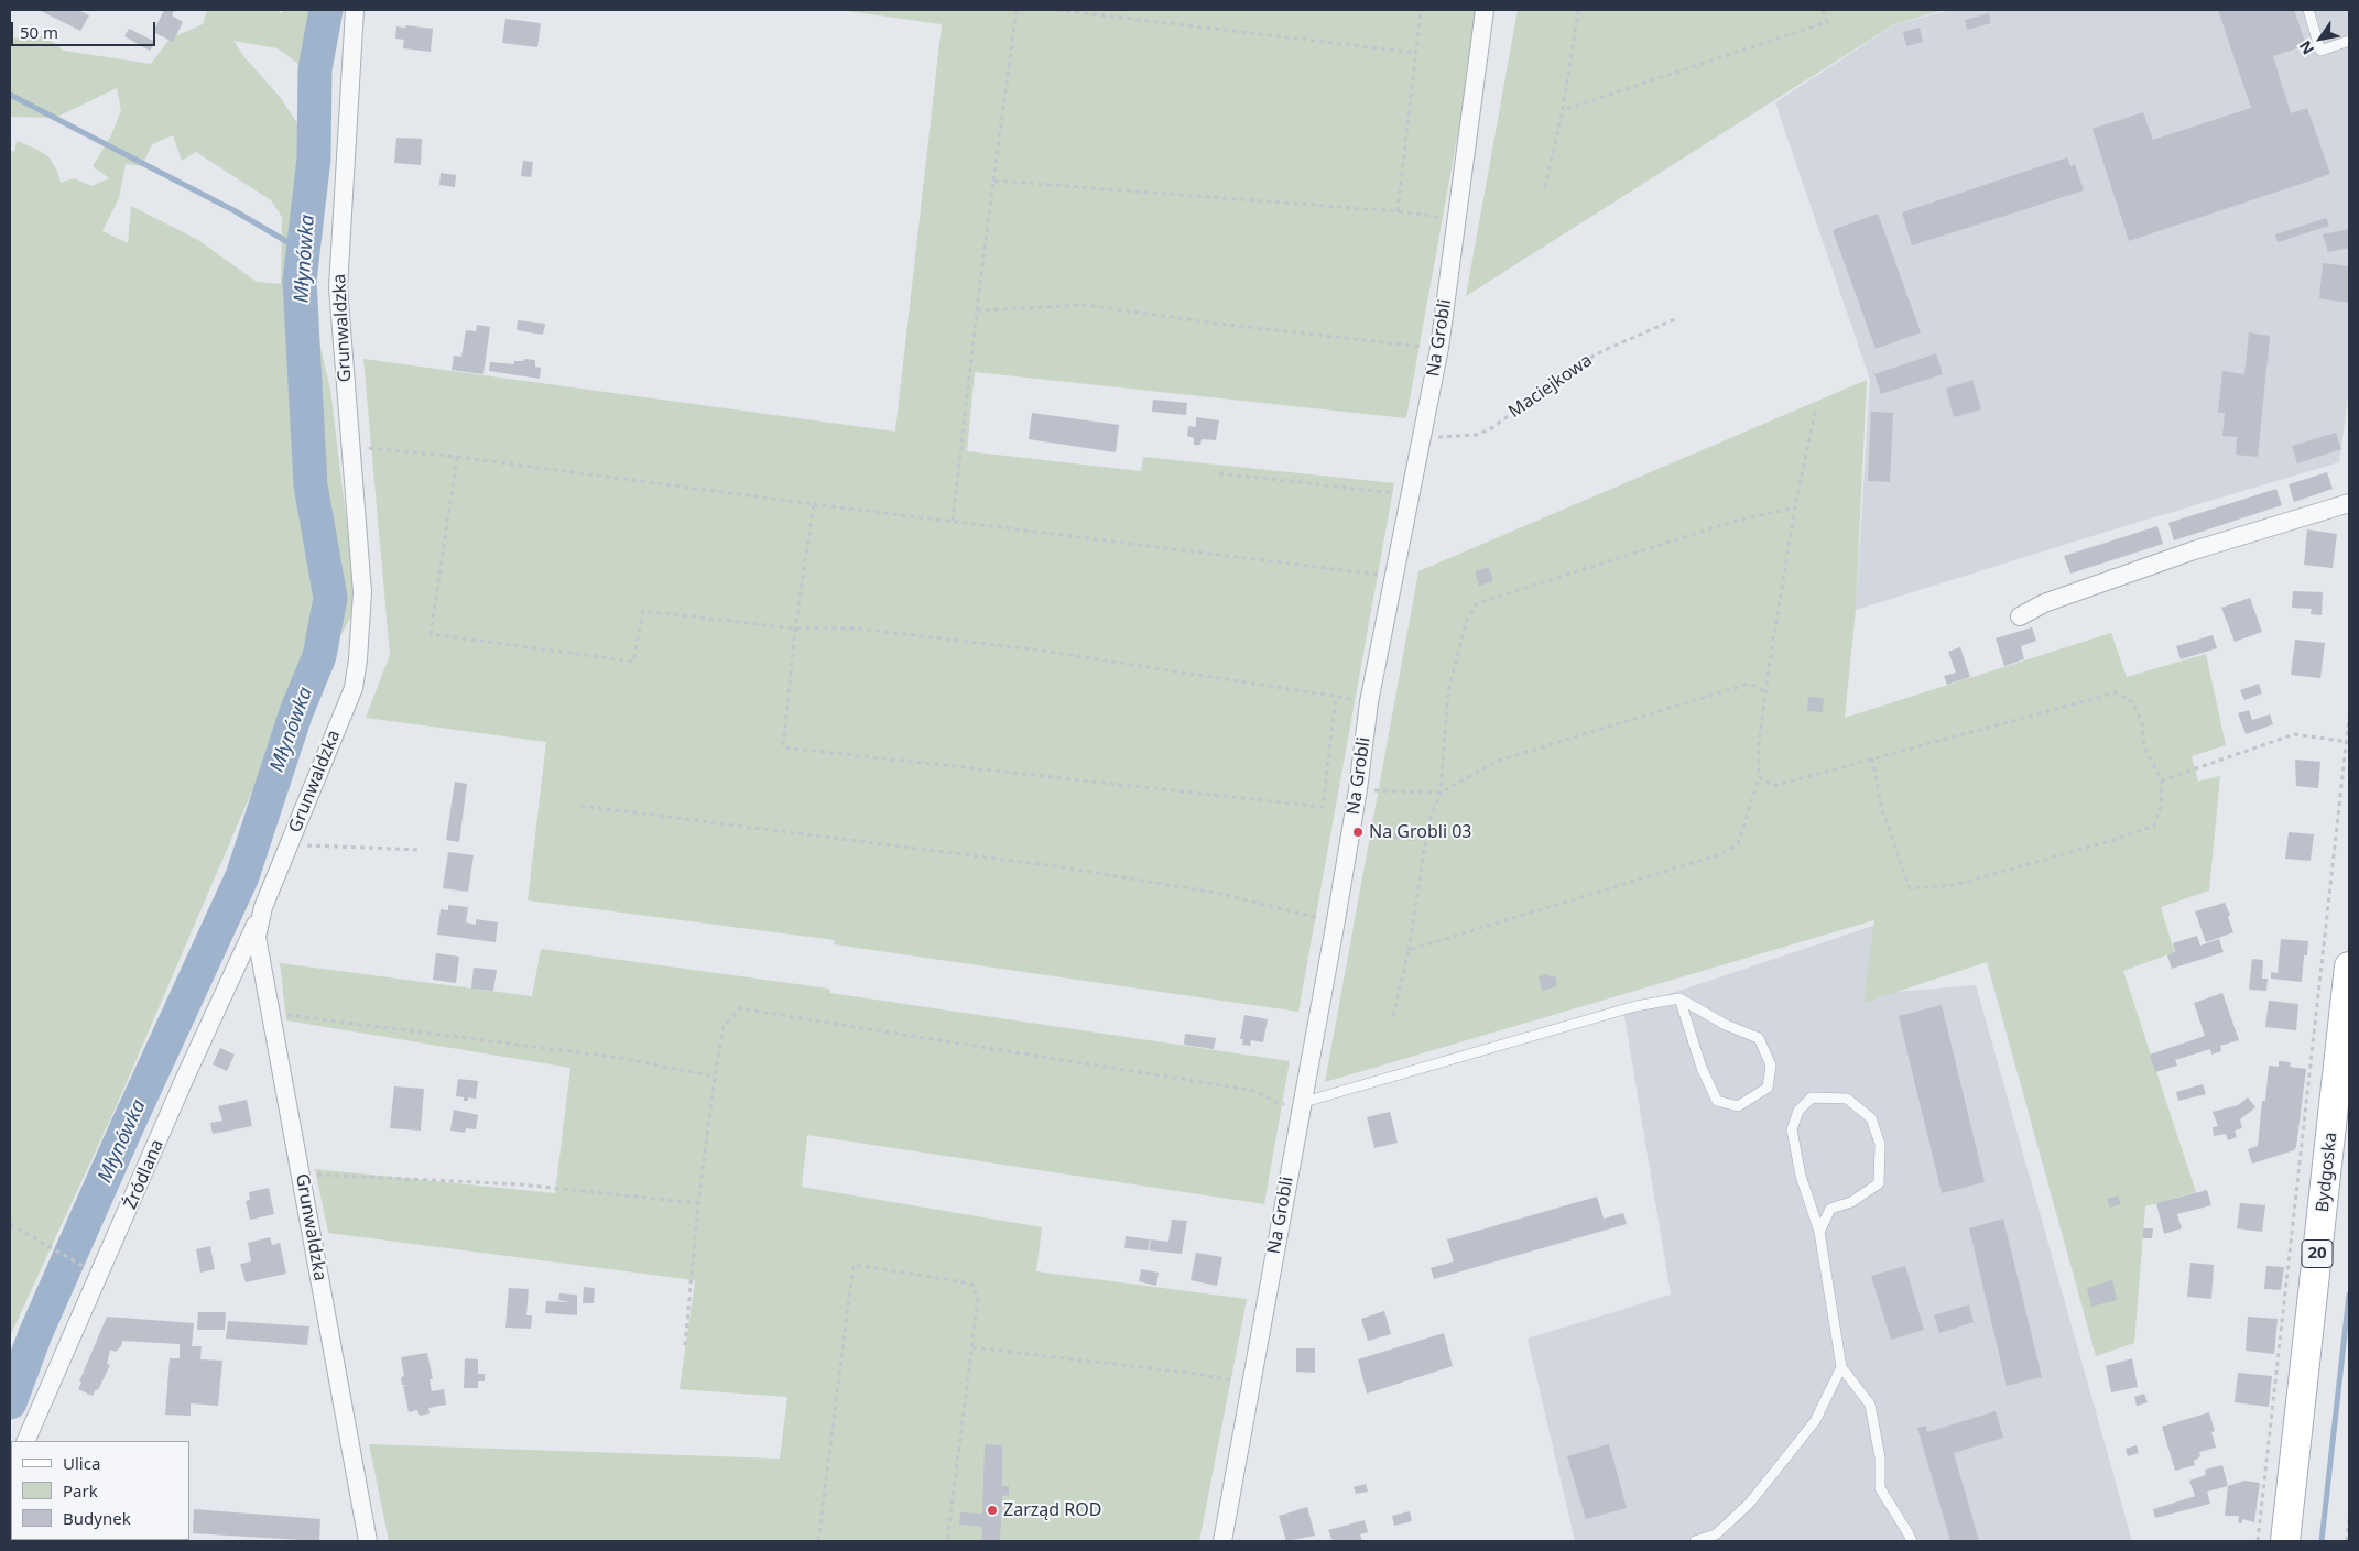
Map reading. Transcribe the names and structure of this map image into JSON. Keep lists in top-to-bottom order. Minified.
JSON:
{"streets":{"main road":["Bydgoska","20"],"street":["Grunwaldzka","Na Grobli","Źródlana"],"path":["Maciejkowa"]},"crossings":[["Grunwaldzka","Źródlana"],["Na Grobli","Maciejkowa"]],"water":["Młynówka"],"places":["Na Grobli 03","Zarząd ROD"],"legend":["Ulica","Park","Budynek"],"scale_bar":"50 m","north":"bottom left"}
